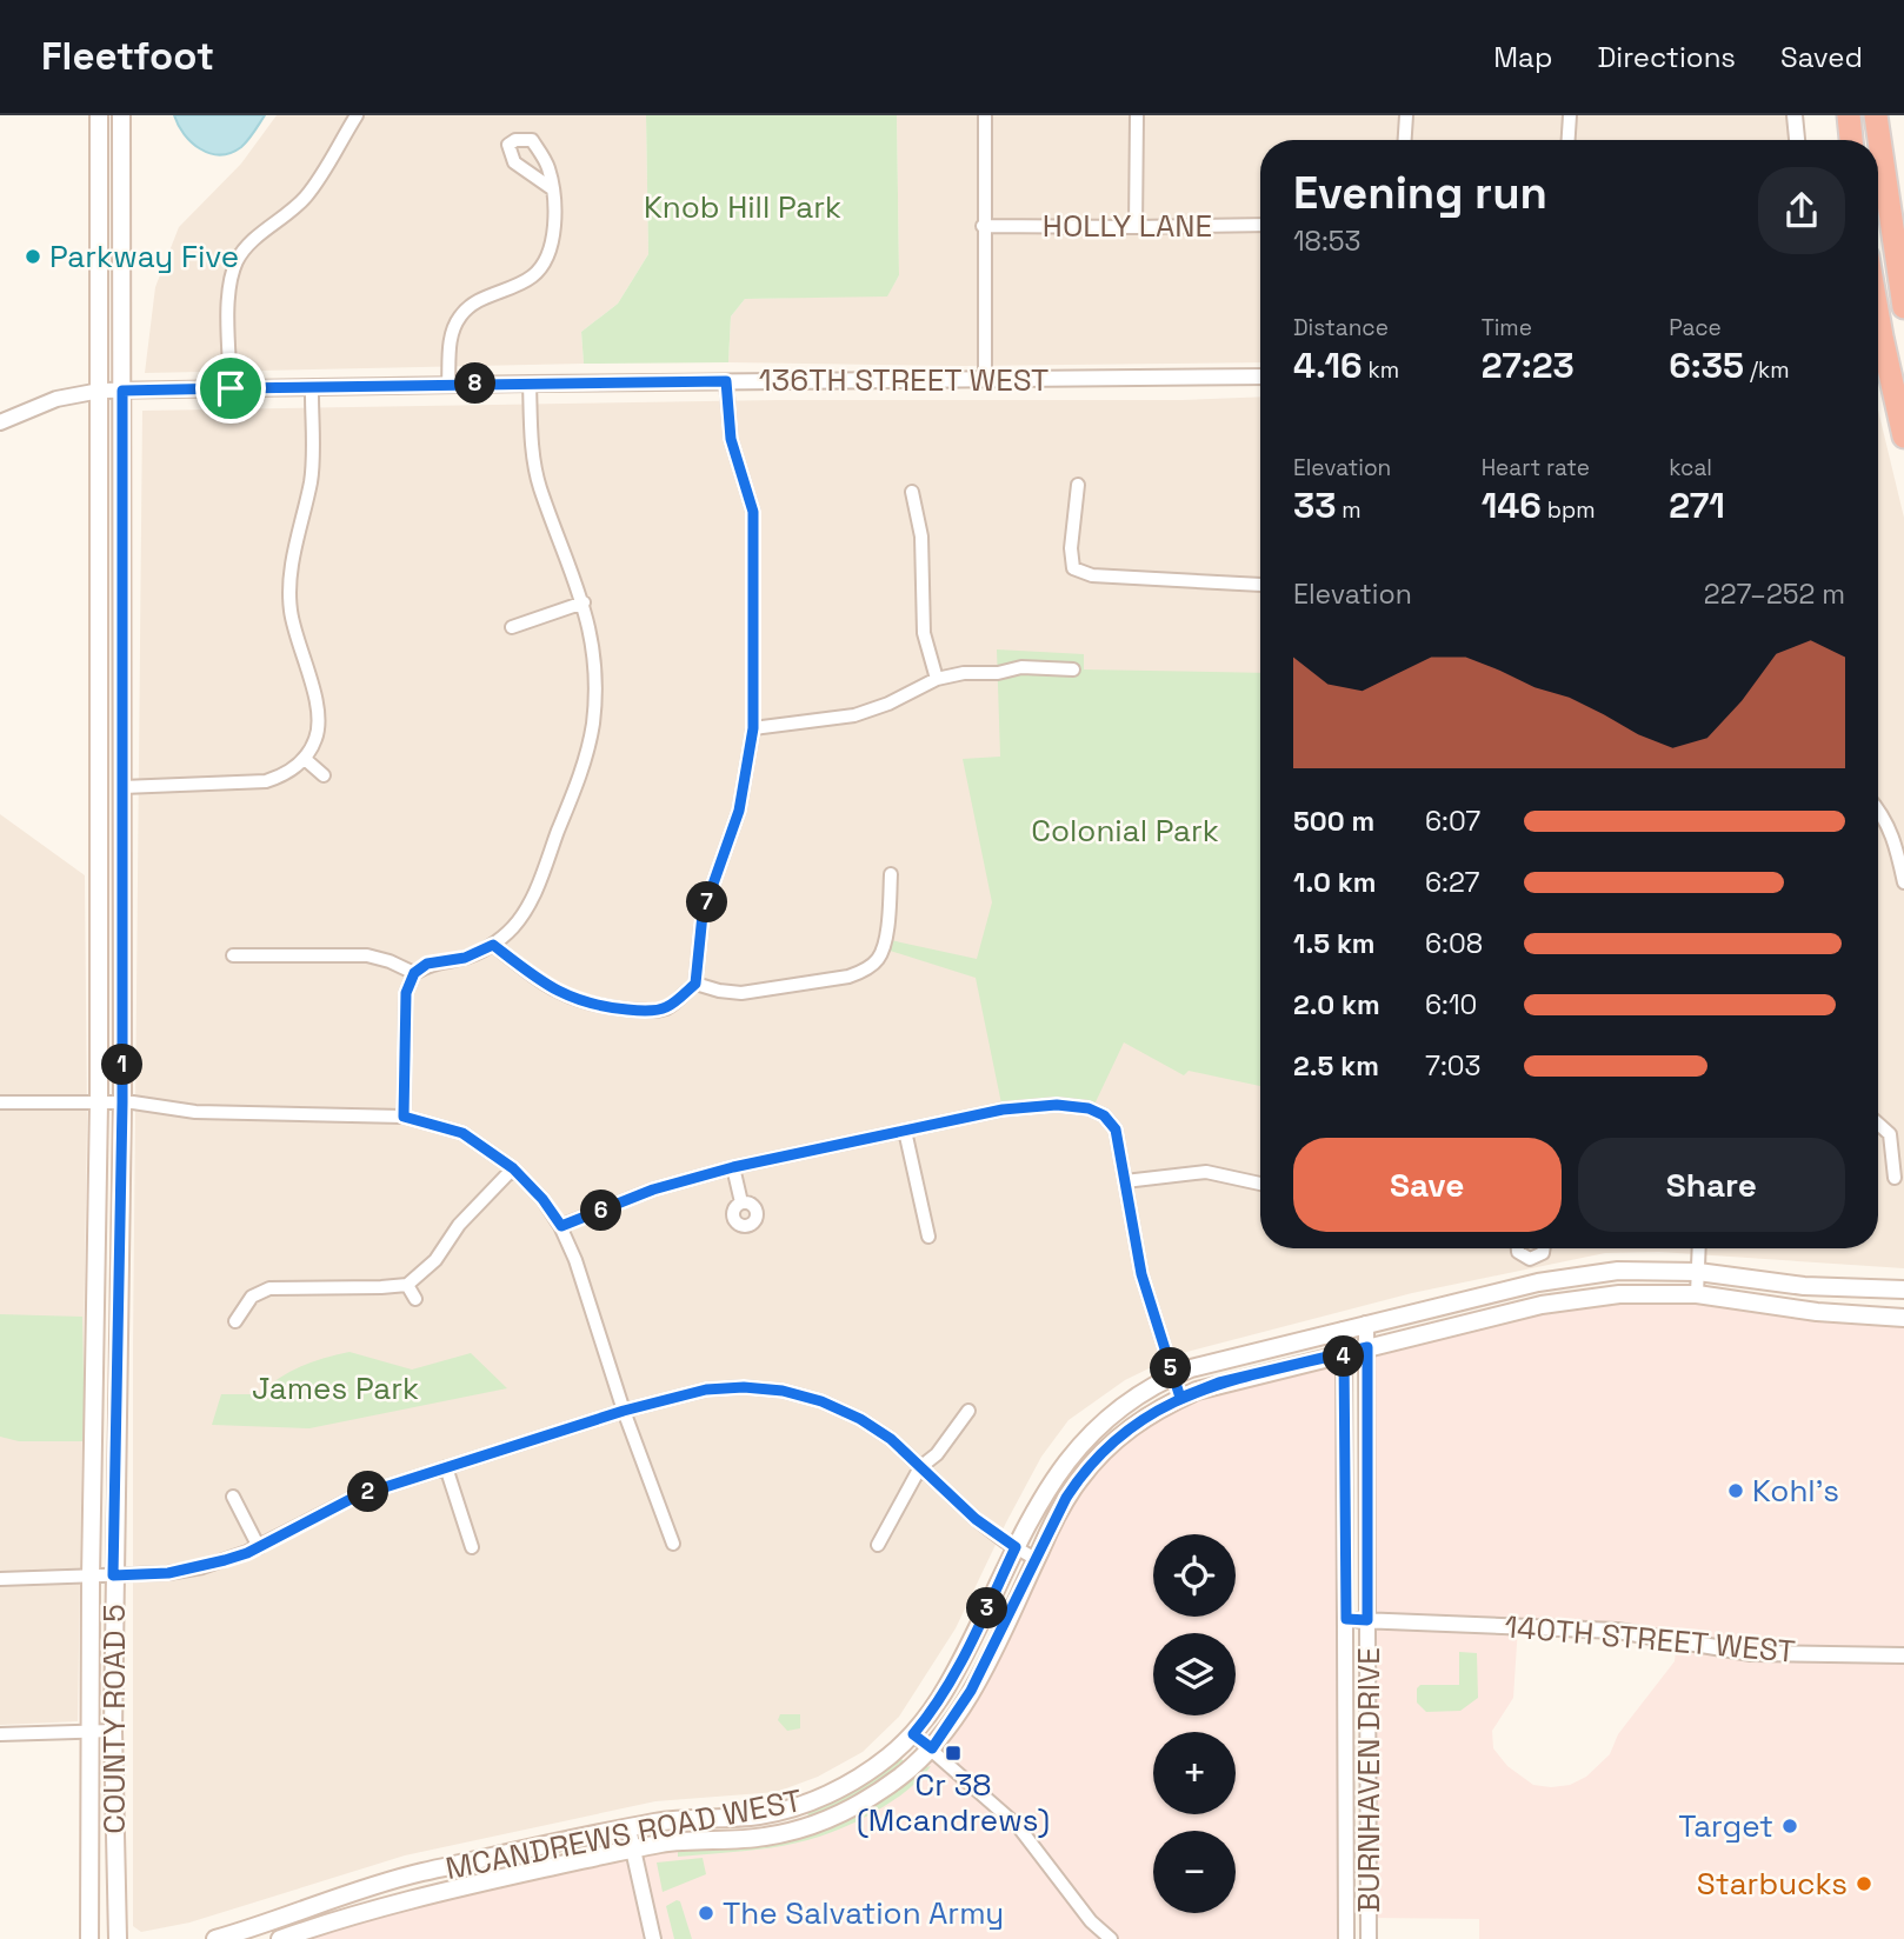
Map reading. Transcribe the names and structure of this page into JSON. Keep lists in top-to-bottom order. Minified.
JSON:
{"streets":{"main road":["COUNTY ROAD 5","MCANDREWS ROAD WEST"],"street":["HOLLY LANE","136TH STREET WEST","140TH STREET WEST","BURNHAVEN DRIVE"]},"crossings":[["136TH STREET WEST","COUNTY ROAD 5"],["140TH STREET WEST","BURNHAVEN DRIVE"],["BURNHAVEN DRIVE","MCANDREWS ROAD WEST"]],"parks":["Knob Hill Park","Colonial Park","James Park"],"places":{"other":["Parkway Five","Kohl's","Target","Starbucks","The Salvation Army"],"transit":["Cr 38 (Mcandrews)"]},"page":{"header":"Fleetfoot","nav":["Map","Directions","Saved"],"heading":["Evening run","18:53"],"stats":[["Distance","4.16 km"],["Time","27:23"],["Pace","6:35 /km"],["Elevation","33 m"],["Heart rate","146 bpm"],["kcal","271"]],"pins":["8","7","1","6","4","5","2","3"],"chart":["Elevation","227–252 m"],"list":[{"name":"500 m","note":"6:07"},{"name":"1.0 km","note":"6:27"},{"name":"1.5 km","note":"6:08"},{"name":"2.0 km","note":"6:10"},{"name":"2.5 km","note":"7:03"}],"buttons":["Save","Share"],"map_buttons":["+","−"]}}
